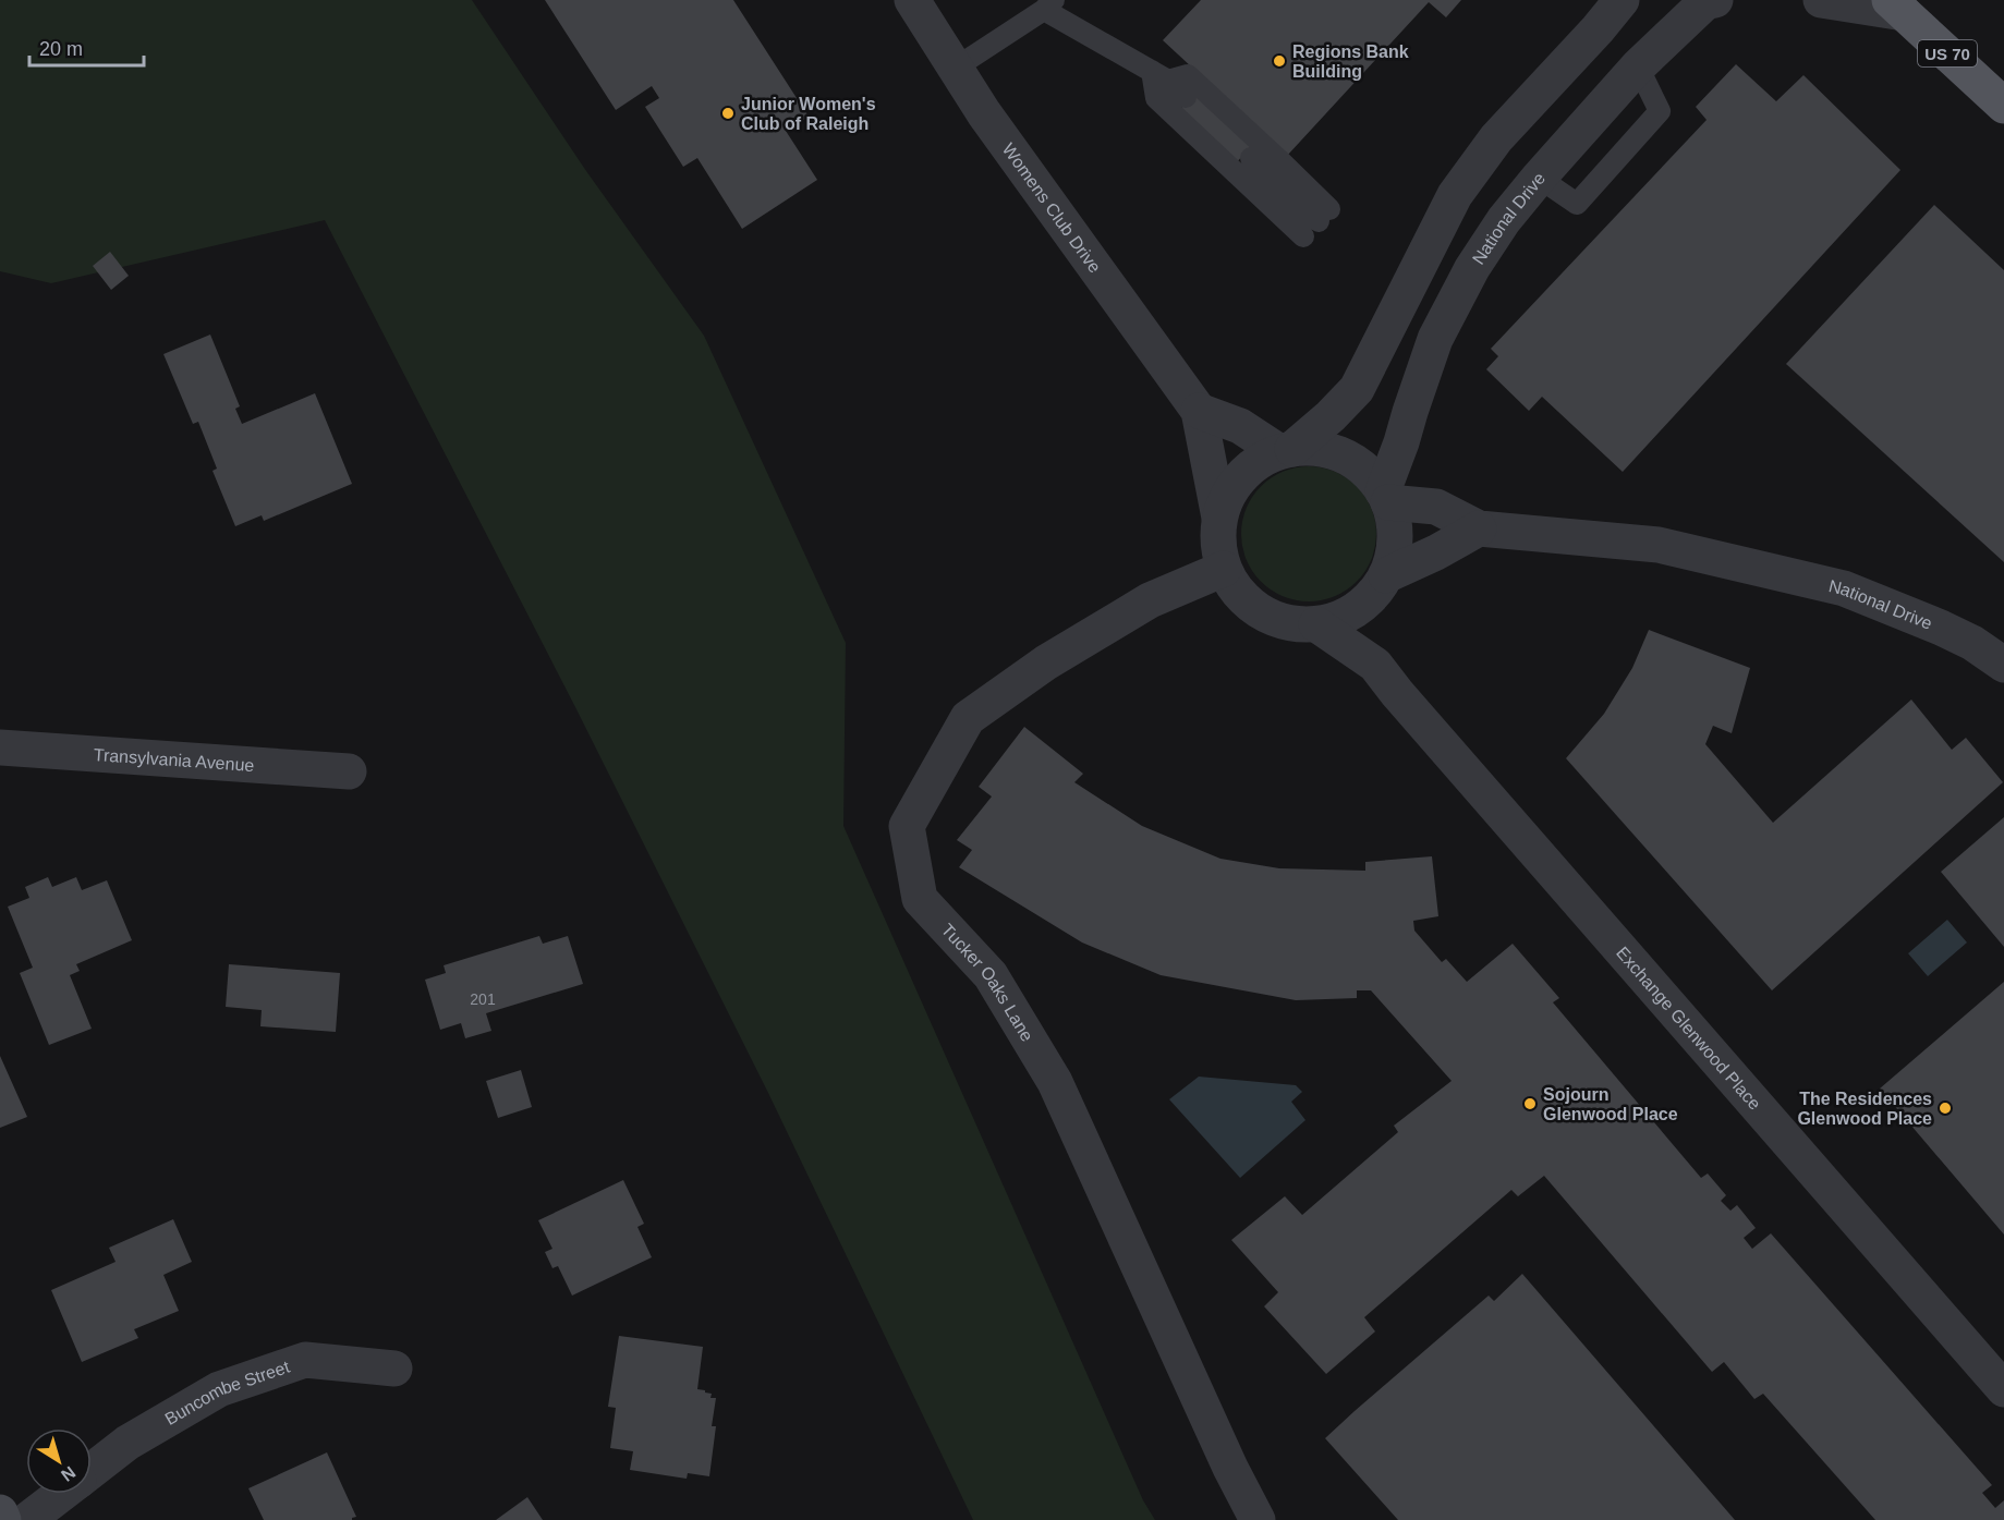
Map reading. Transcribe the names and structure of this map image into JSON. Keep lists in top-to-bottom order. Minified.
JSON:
{"streets":{"main road":["US 70"],"street":["Womens Club Drive","National Drive","Transylvania Avenue","Tucker Oaks Lane","Exchange Glenwood Place","Buncombe Street"]},"crossings":[["Womens Club Drive","National Drive"],["Womens Club Drive","Tucker Oaks Lane"],["Womens Club Drive","Exchange Glenwood Place"],["National Drive","Tucker Oaks Lane"],["National Drive","Exchange Glenwood Place"],["Tucker Oaks Lane","Exchange Glenwood Place"]],"places":["Regions Bank Building","Junior Women's Club of Raleigh","Sojourn Glenwood Place","The Residences Glenwood Place"],"house_numbers":["201"],"scale_bar":"20 m","north":"bottom right"}
